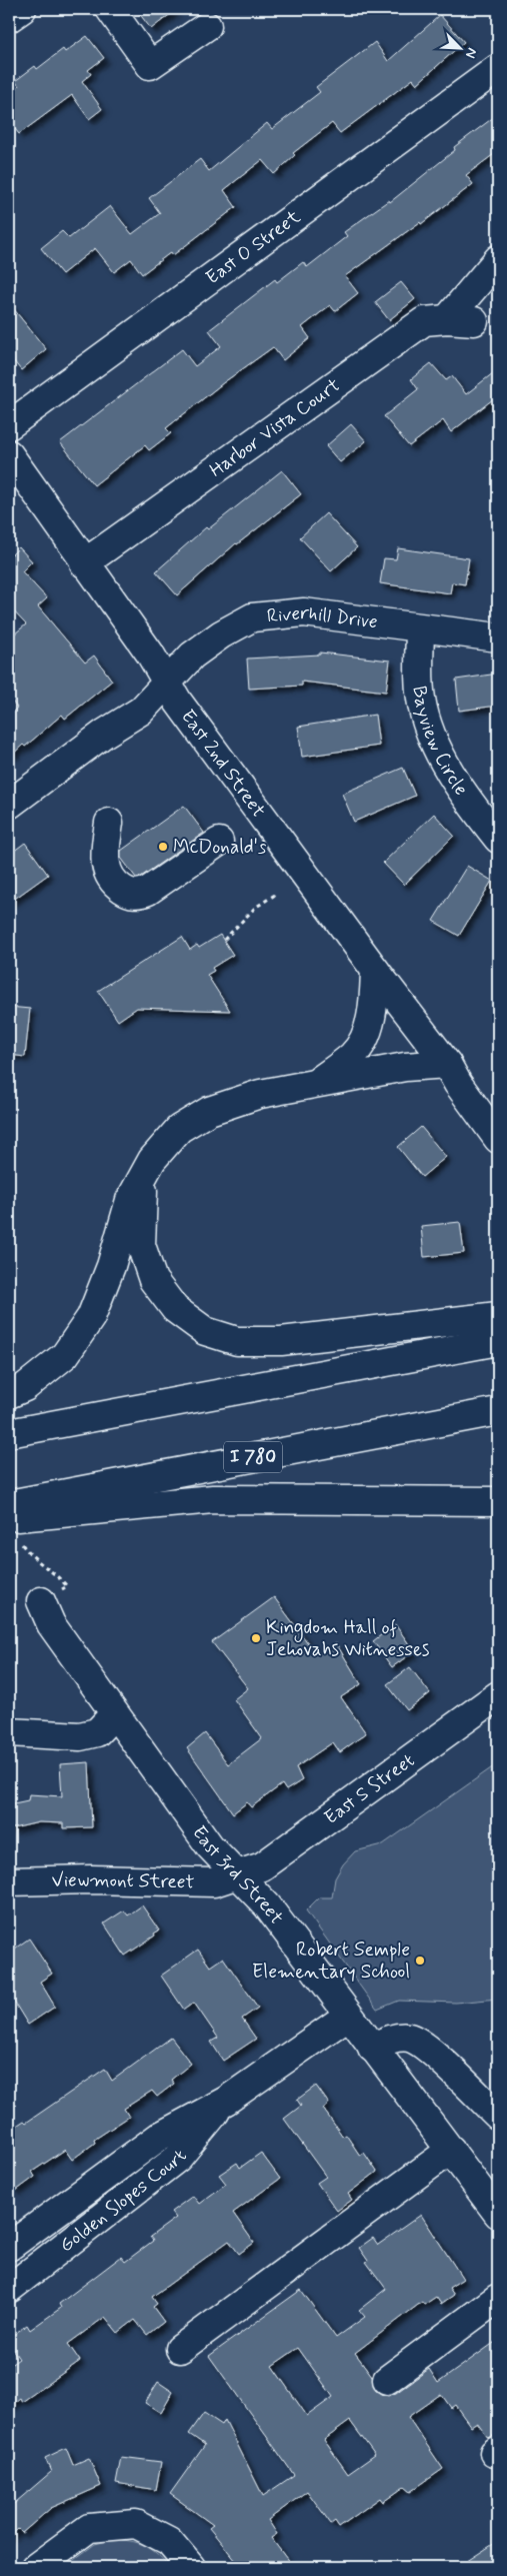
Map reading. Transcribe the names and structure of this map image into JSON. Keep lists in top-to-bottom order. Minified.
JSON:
{"streets":{"main road":["East O Street","Harbor Vista Court","Riverhill Drive","Bayview Circle","East 2nd Street","I 780","East S Street","East 3rd Street","Viewmont Street","Golden Slopes Court"]},"crossings":[["Harbor Vista Court","East 2nd Street"],["Riverhill Drive","Bayview Circle"],["Riverhill Drive","East 2nd Street"],["East S Street","East 3rd Street"],["East S Street","Viewmont Street"],["East 3rd Street","Viewmont Street"],["East 3rd Street","Golden Slopes Court"]],"places":["McDonald's","Kingdom Hall of Jehovahs Witnesses","Robert Semple Elementary School"],"north":"bottom right"}
